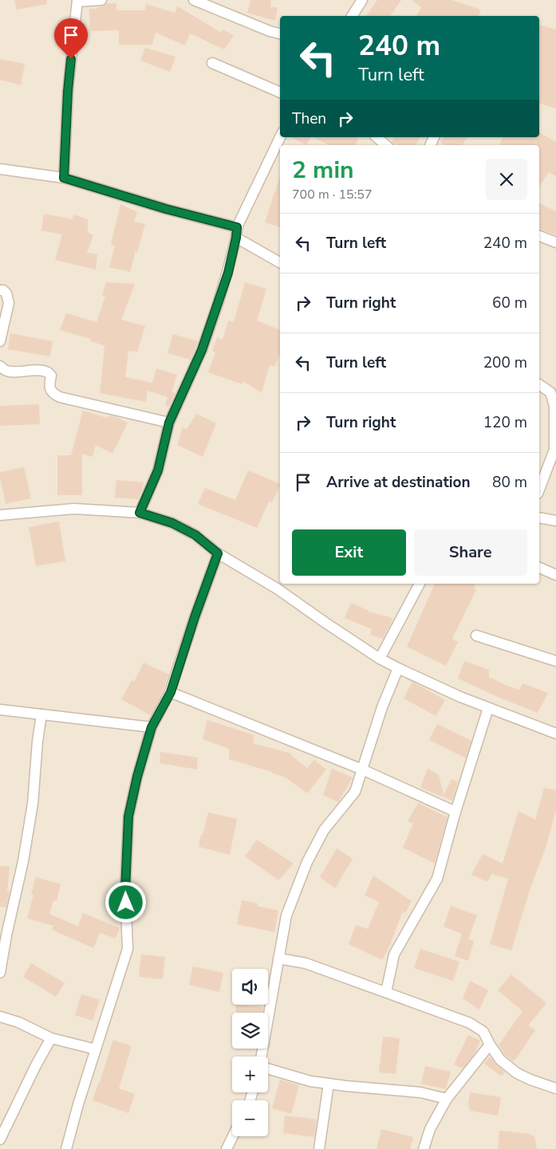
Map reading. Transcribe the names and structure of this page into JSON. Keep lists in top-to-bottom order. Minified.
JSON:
{"page":{"turn":["240 m","Turn left"],"then":"Then","heading":["2 min","700 m · 15:57"],"list":[{"name":"Turn left","value":"240 m"},{"name":"Turn right","value":"60 m"},{"name":"Turn left","value":"200 m"},{"name":"Turn right","value":"120 m"},{"name":"Arrive at destination","value":"80 m"}],"buttons":["Exit","Share"],"map_buttons":["+","−"]}}
